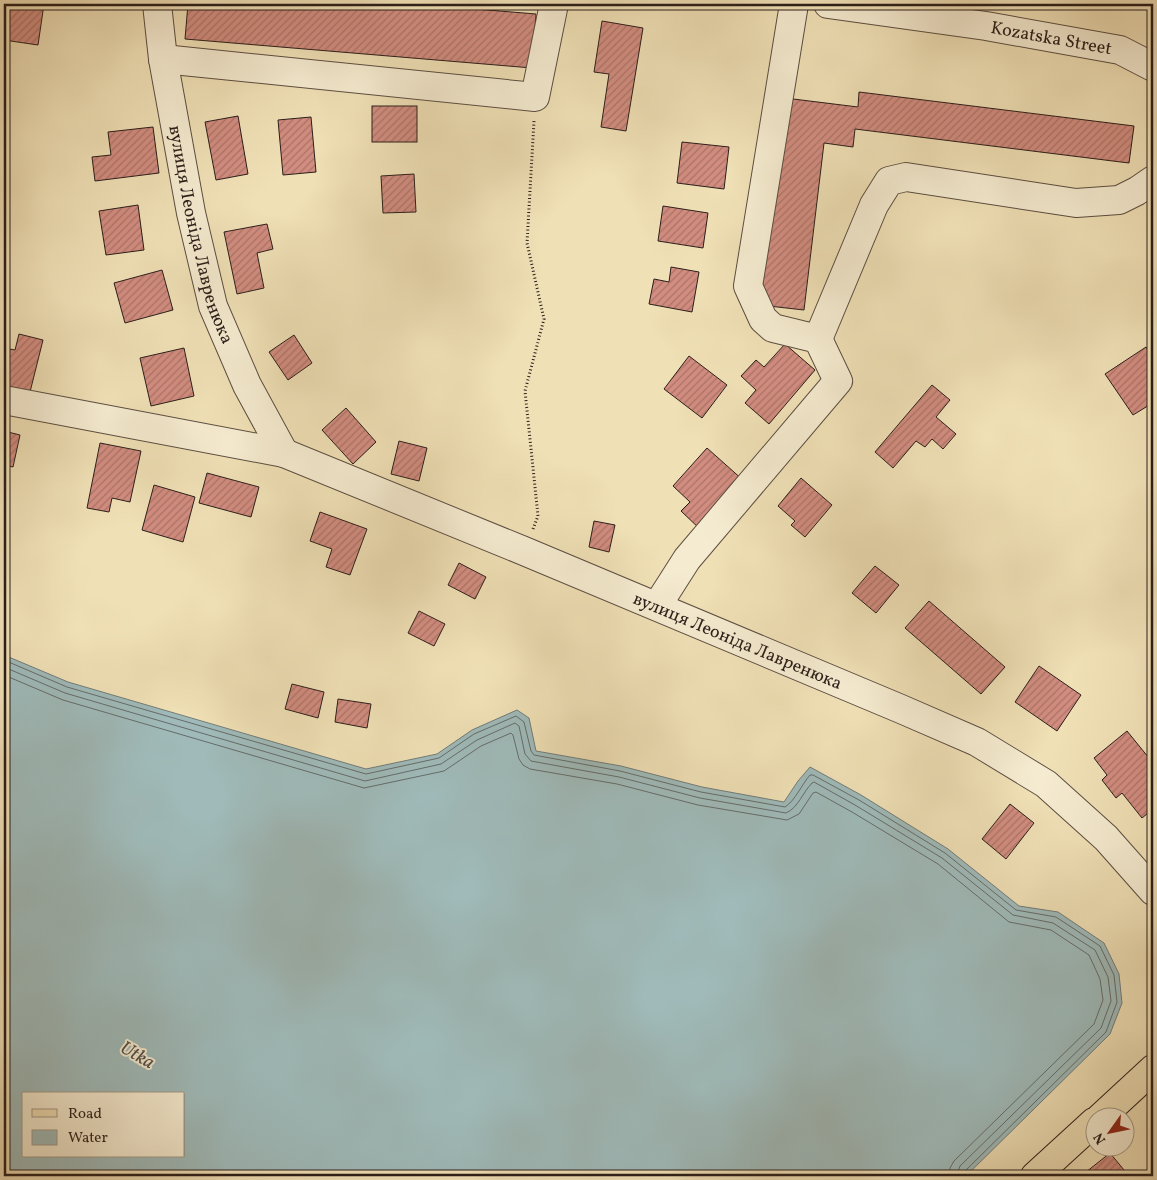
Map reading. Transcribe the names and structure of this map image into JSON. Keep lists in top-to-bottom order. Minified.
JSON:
{"streets":{"street":["Kozatska Street","вулиця Леоніда Лавренюка"]},"water":["Utka"],"legend":["Road","Water"],"north":"bottom left"}
